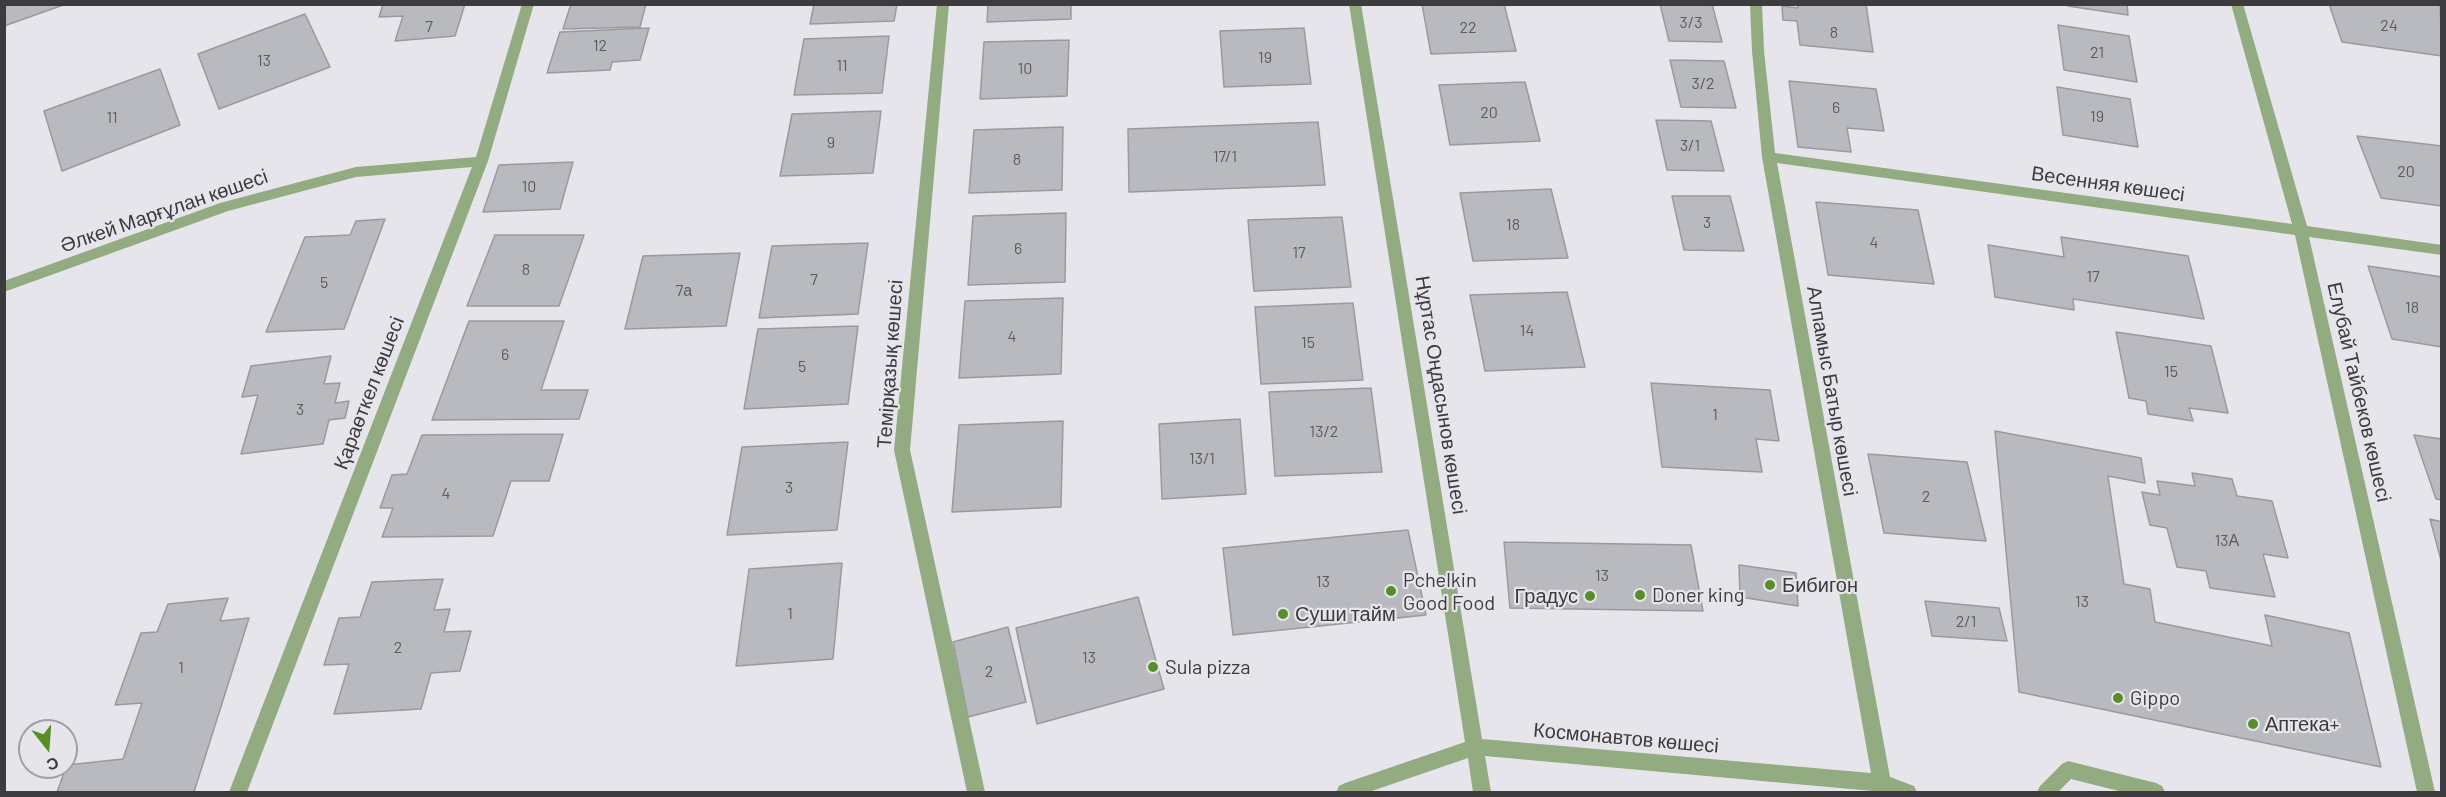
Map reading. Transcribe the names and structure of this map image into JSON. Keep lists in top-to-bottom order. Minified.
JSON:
{"streets":{"street":["Весенняя көшесі","Әлкей Марғұлан көшесі","Темірқазық көшесі","Алпамыс Батыр көшесі","Елубай Тайбеков көшесі","Қараөткел көшесі","Нұртас Оңдасынов көшесі","Космонавтов көшесі"]},"crossings":[["Весенняя көшесі","Алпамыс Батыр көшесі"],["Весенняя көшесі","Елубай Тайбеков көшесі"],["Әлкей Марғұлан көшесі","Қараөткел көшесі"],["Алпамыс Батыр көшесі","Космонавтов көшесі"],["Нұртас Оңдасынов көшесі","Космонавтов көшесі"]],"places":["Бибигон","Pchelkin Good Food","Doner king","Градус","Суши тайм","Sula pizza","Gippo","Аптека+"],"house_numbers":["3/3","24","7","22","8","12","21","19","13","11","10","3/2","6","20","19","11","9","3/1","17/1","8","20","10","3","18","4","6","17","8","17","7","5","7а","18","14","4","15","6","5","15","3","1","13/2","13/1","3","4","2","13А","13","13","13","1","2/1","2","13","1","2"],"north":"bottom"}
